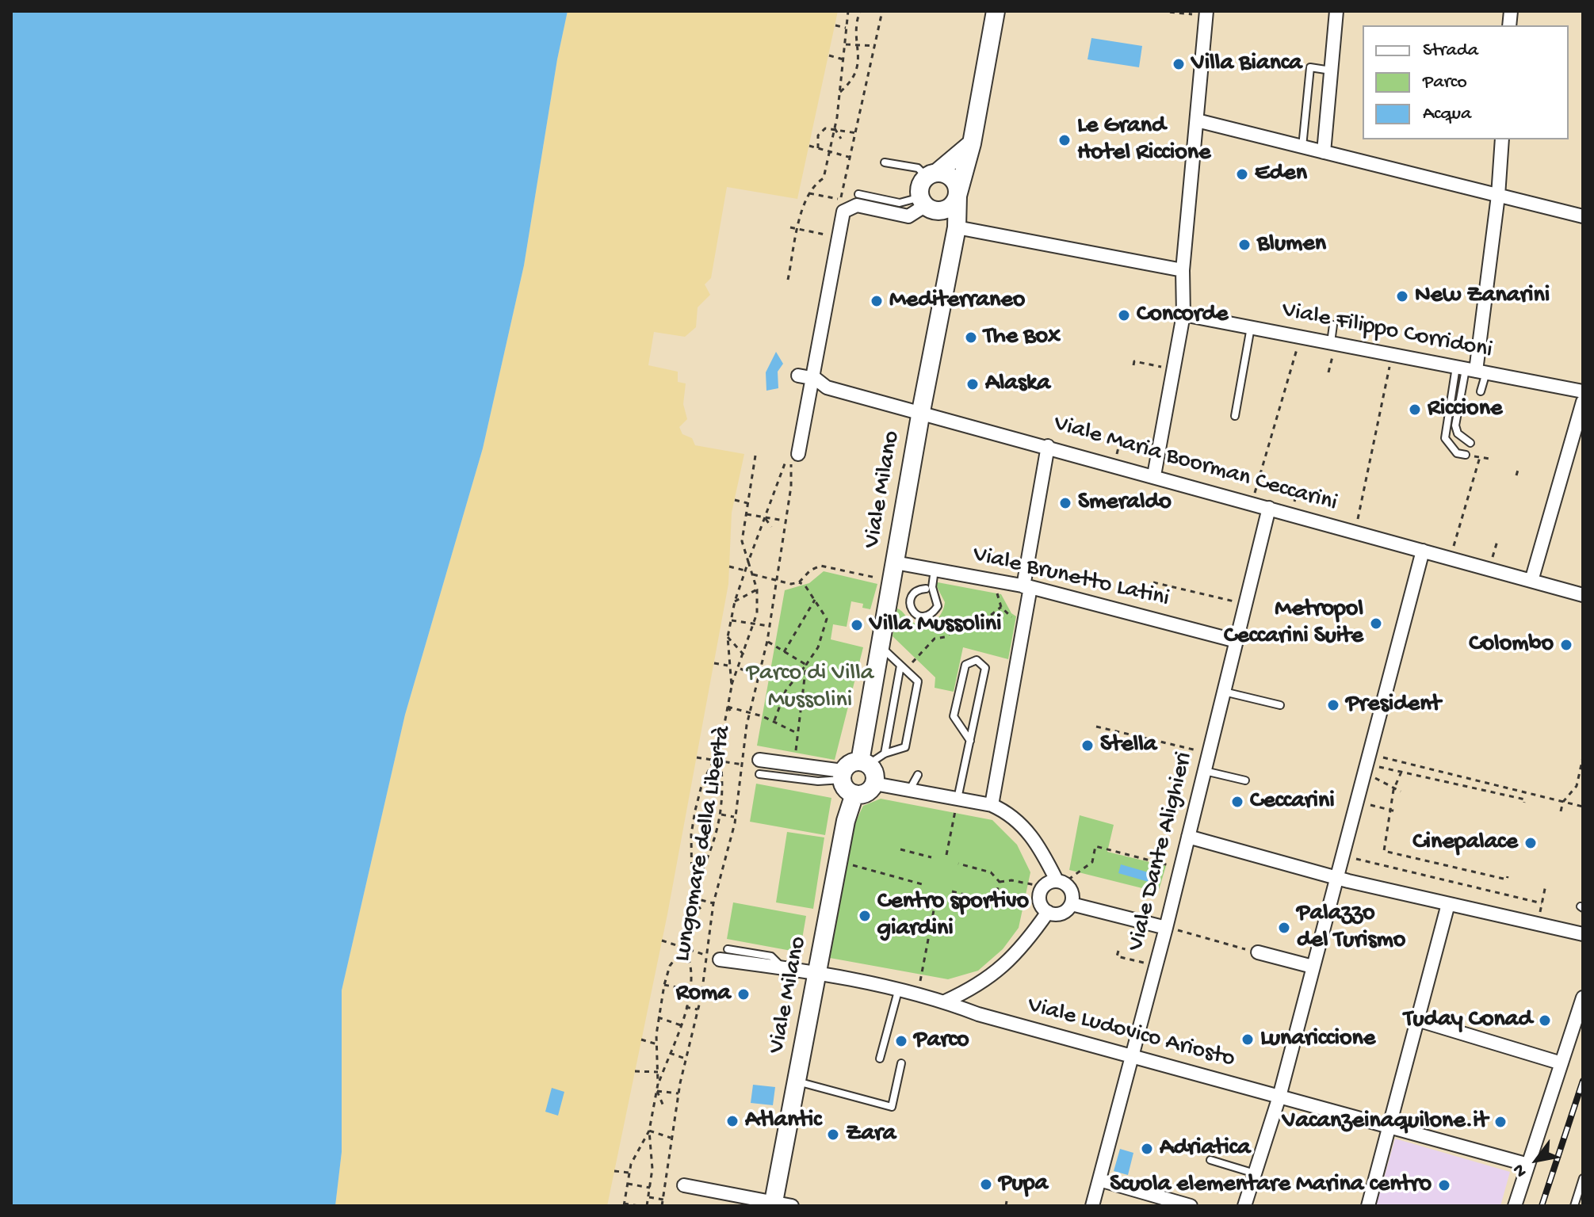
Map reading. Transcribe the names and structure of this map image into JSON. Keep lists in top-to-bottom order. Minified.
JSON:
{"streets":{"street":["Viale Filippo Corridoni","Viale Maria Boorman Ceccarini","Viale Milano","Viale Brunetto Latini","Viale Dante Alighieri","Viale Ludovico Ariosto"],"path":["Lungomare della Libertà"]},"crossings":[["Viale Maria Boorman Ceccarini","Viale Milano"],["Viale Maria Boorman Ceccarini","Viale Dante Alighieri"],["Viale Milano","Viale Brunetto Latini"],["Viale Milano","Viale Ludovico Ariosto"],["Viale Brunetto Latini","Viale Dante Alighieri"],["Viale Dante Alighieri","Viale Ludovico Ariosto"]],"parks":["Parco di Villa Mussolini"],"places":["Villa Bianca","Le Grand Hotel Riccione","Eden","Blumen","New Zanarini","Mediterraneo","Concorde","The Box","Alaska","Riccione","Smeraldo","Metropol Ceccarini Suite","Villa Mussolini","Colombo","President","Stella","Ceccarini","Cinepalace","Centro sportivo giardini","Palazzo del Turismo","Roma","Tuday Conad","Lunariccione","Parco","Atlantic","Vacanzeinaquilone.it","Zara","Adriatica","Pupa","Scuola elementare Marina centro"],"legend":["Strada","Parco","Acqua"],"north":"bottom left"}
